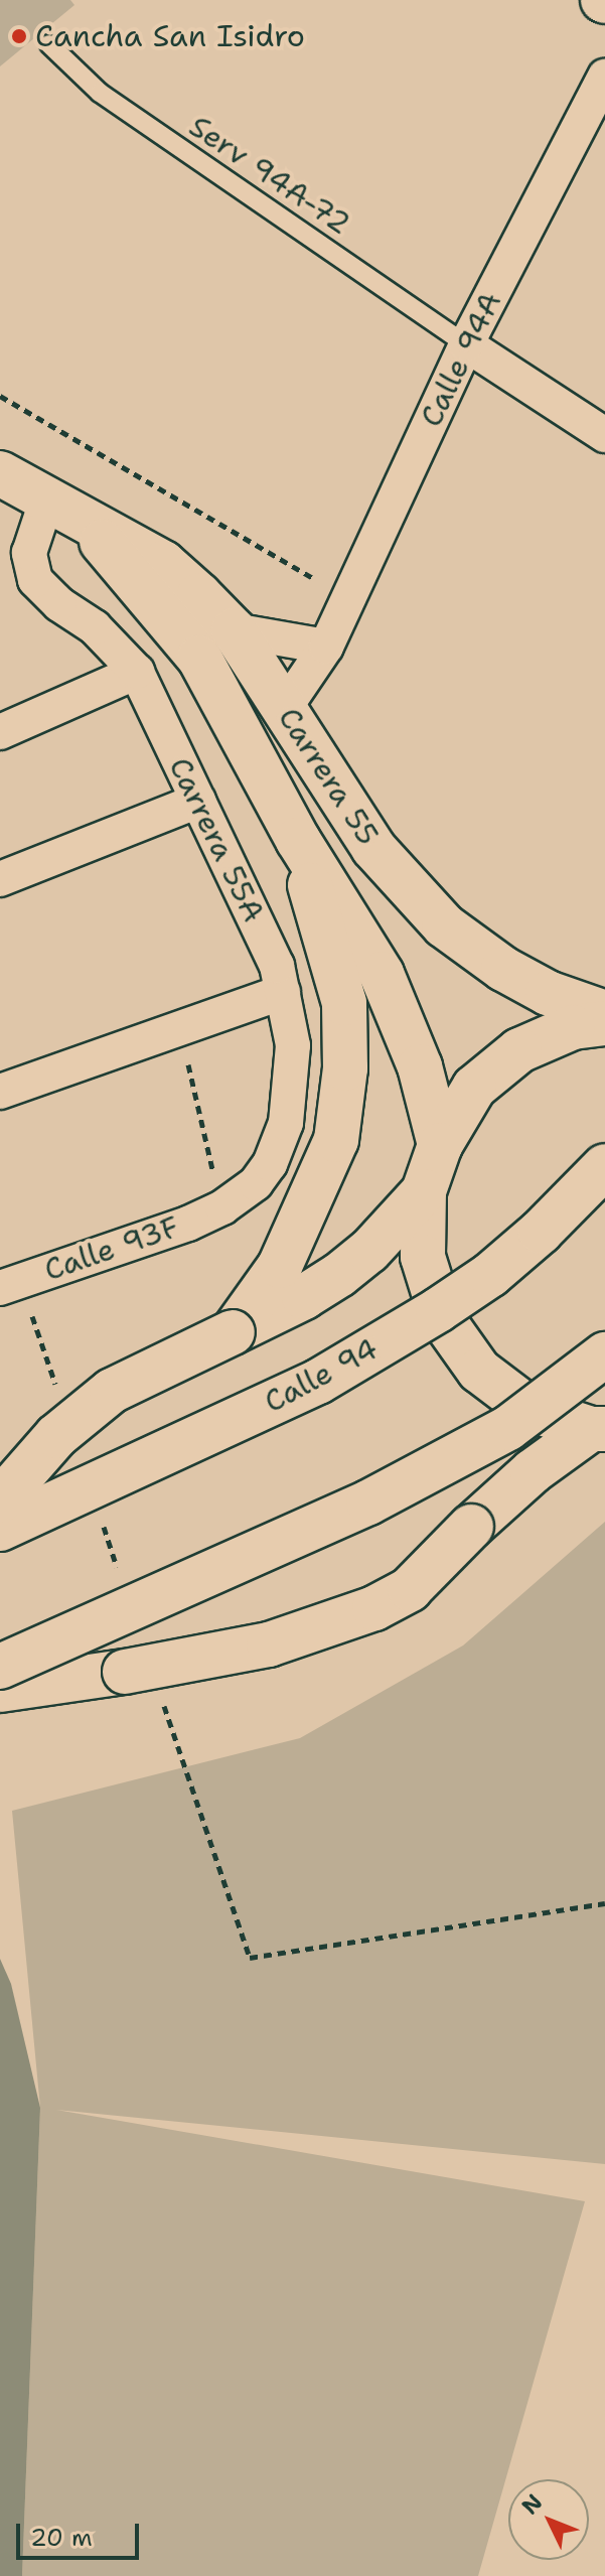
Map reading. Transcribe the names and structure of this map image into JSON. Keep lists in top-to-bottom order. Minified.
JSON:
{"streets":{"main road":["Carrera 55","Calle 94"],"street":["Calle 94A","Carrera 55A","Calle 93F"],"lane":["Serv 94A-72"]},"crossings":[["Serv 94A-72","Calle 94A"],["Calle 94A","Carrera 55"],["Carrera 55","Carrera 55A"],["Carrera 55A","Calle 93F"]],"places":["Cancha San Isidro"],"scale_bar":"20 m","north":"top left"}
